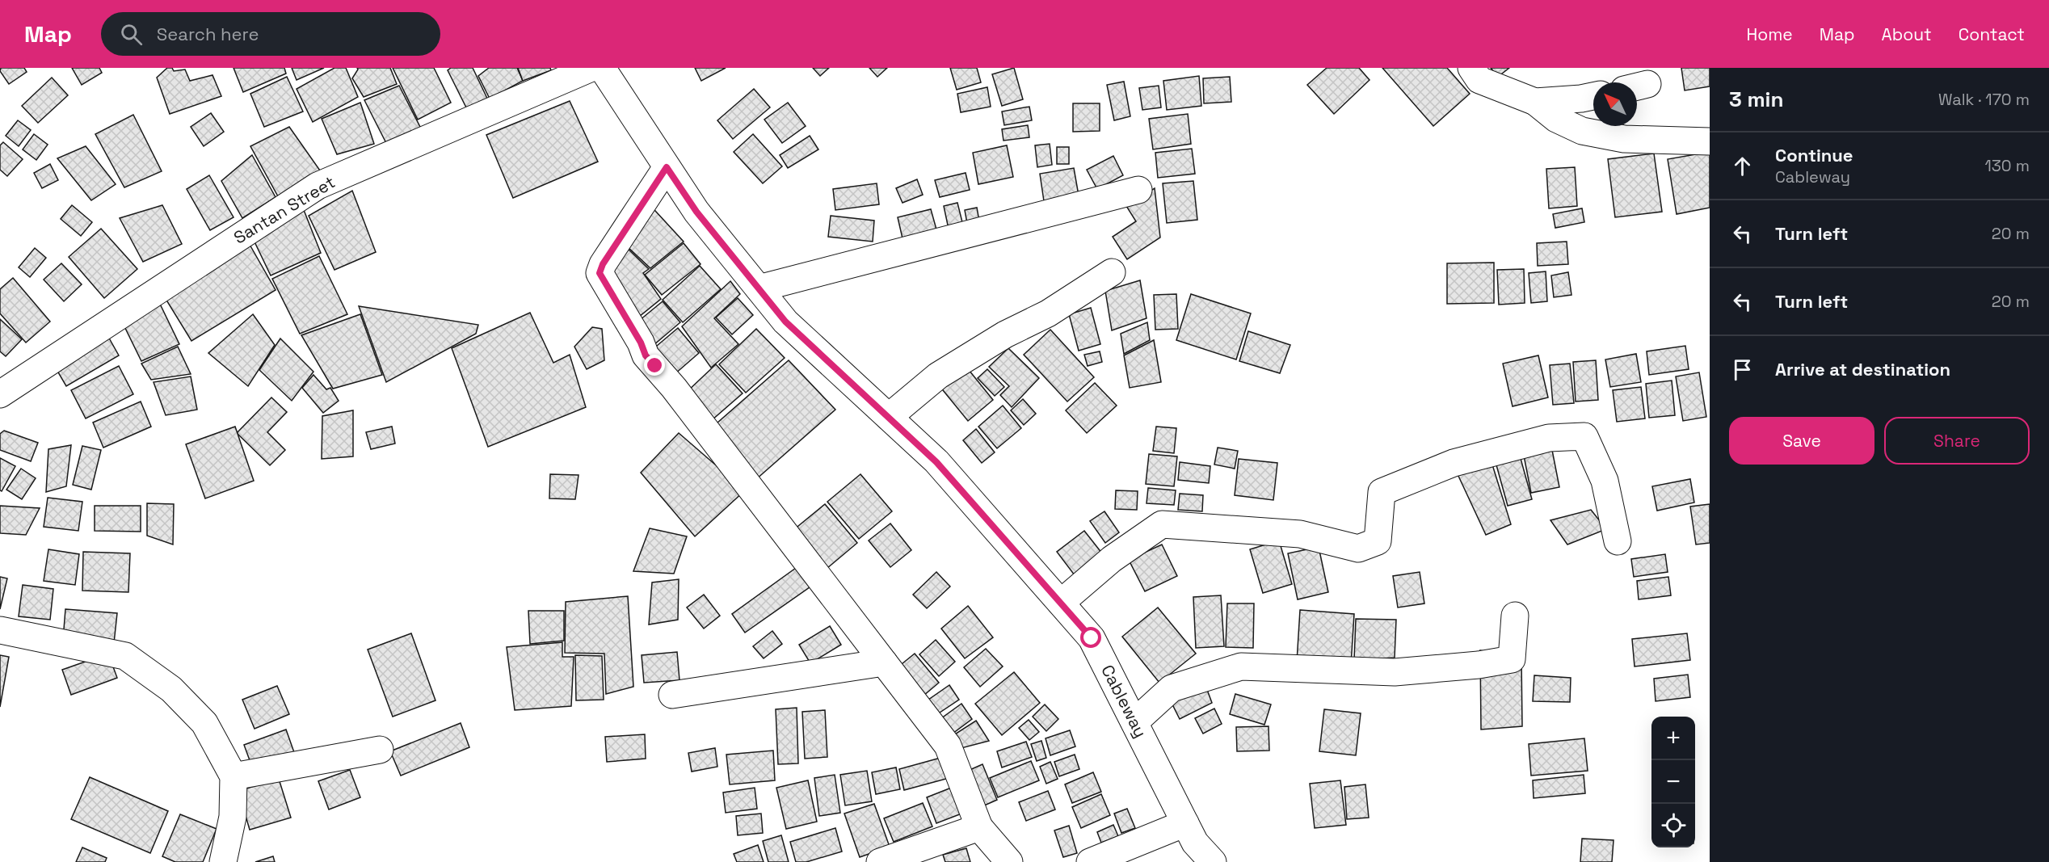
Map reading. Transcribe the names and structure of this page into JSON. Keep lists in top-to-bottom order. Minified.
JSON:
{"streets":{"street":["Santan Street","Cableway"]},"north":"top left","page":{"header":"Map","search":"Search here","nav":["Home","Map","About","Contact"],"heading":["3 min","Walk · 170 m"],"list":[["Continue","Cableway","130 m"],["Turn left","20 m"],["Turn left","20 m"],"Arrive at destination"],"buttons":["Save","Share"],"map_buttons":["+","−"]}}
